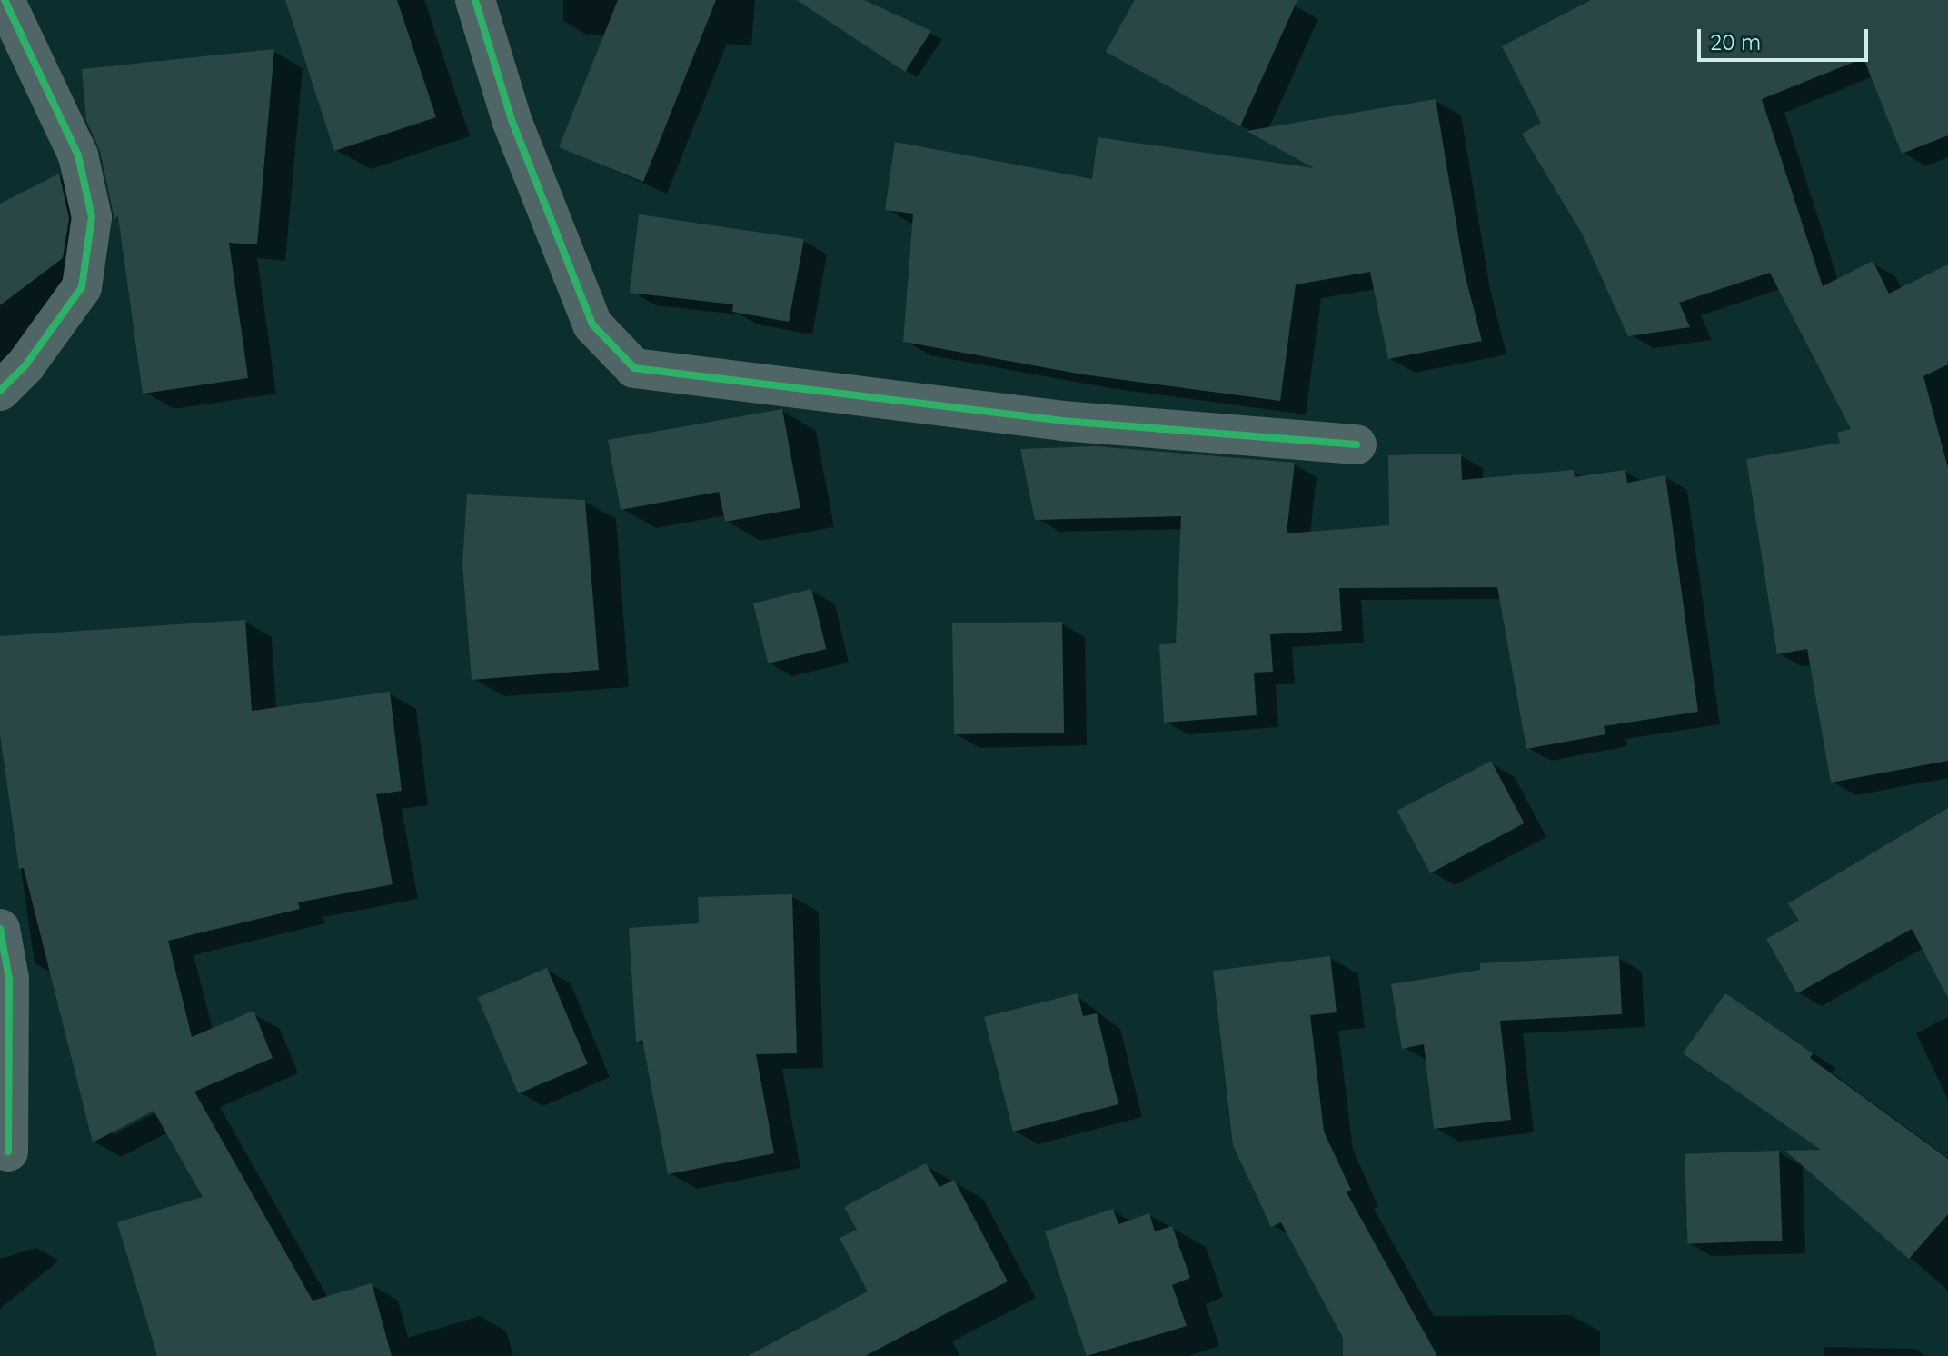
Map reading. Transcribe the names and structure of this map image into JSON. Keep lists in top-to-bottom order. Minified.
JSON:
{"scale_bar":"20 m"}
